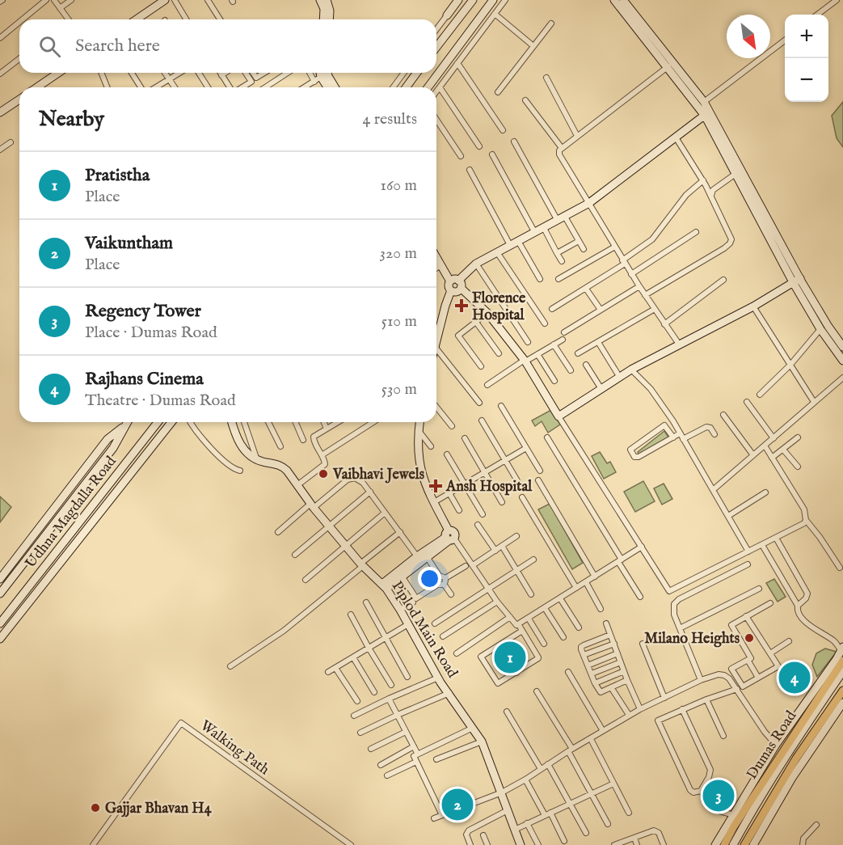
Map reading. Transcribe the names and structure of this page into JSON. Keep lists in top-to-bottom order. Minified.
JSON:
{"streets":{"main road":["Dumas Road"],"street":["Udhna Magdalla Road","Piplod Main Road","Walking Path"]},"places":{"health":["Florence Hospital","Ansh Hospital"],"other":["Vaibhavi Jewels","Milano Heights","Gajjar Bhavan H4"]},"north":"bottom right","page":{"map_buttons":["+","−"],"search":"Search here","heading":["Nearby","4 results"],"list":[{"mark":"1","name":"Pratistha","note":"Place","value":"160 m"},{"mark":"2","name":"Vaikuntham","note":"Place","value":"320 m"},{"mark":"3","name":"Regency Tower","note":"Place · Dumas Road","value":"510 m"},{"mark":"4","name":"Rajhans Cinema","note":"Theatre · Dumas Road","value":"530 m"}],"pins":["1","4","3","2"]}}
